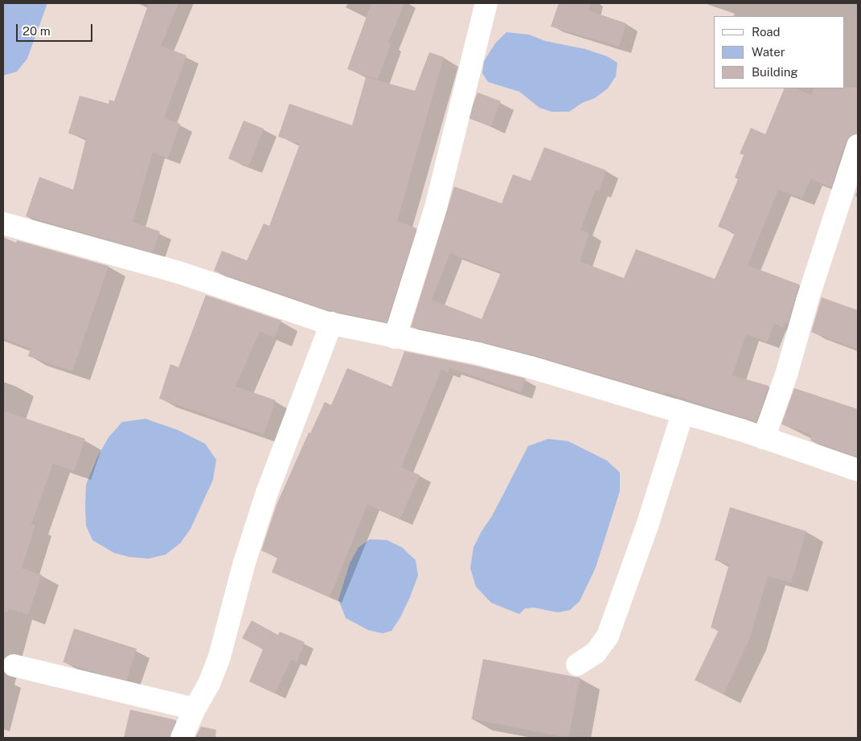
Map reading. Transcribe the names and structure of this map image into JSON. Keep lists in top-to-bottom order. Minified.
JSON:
{"legend":["Road","Water","Building"],"scale_bar":"20 m"}
